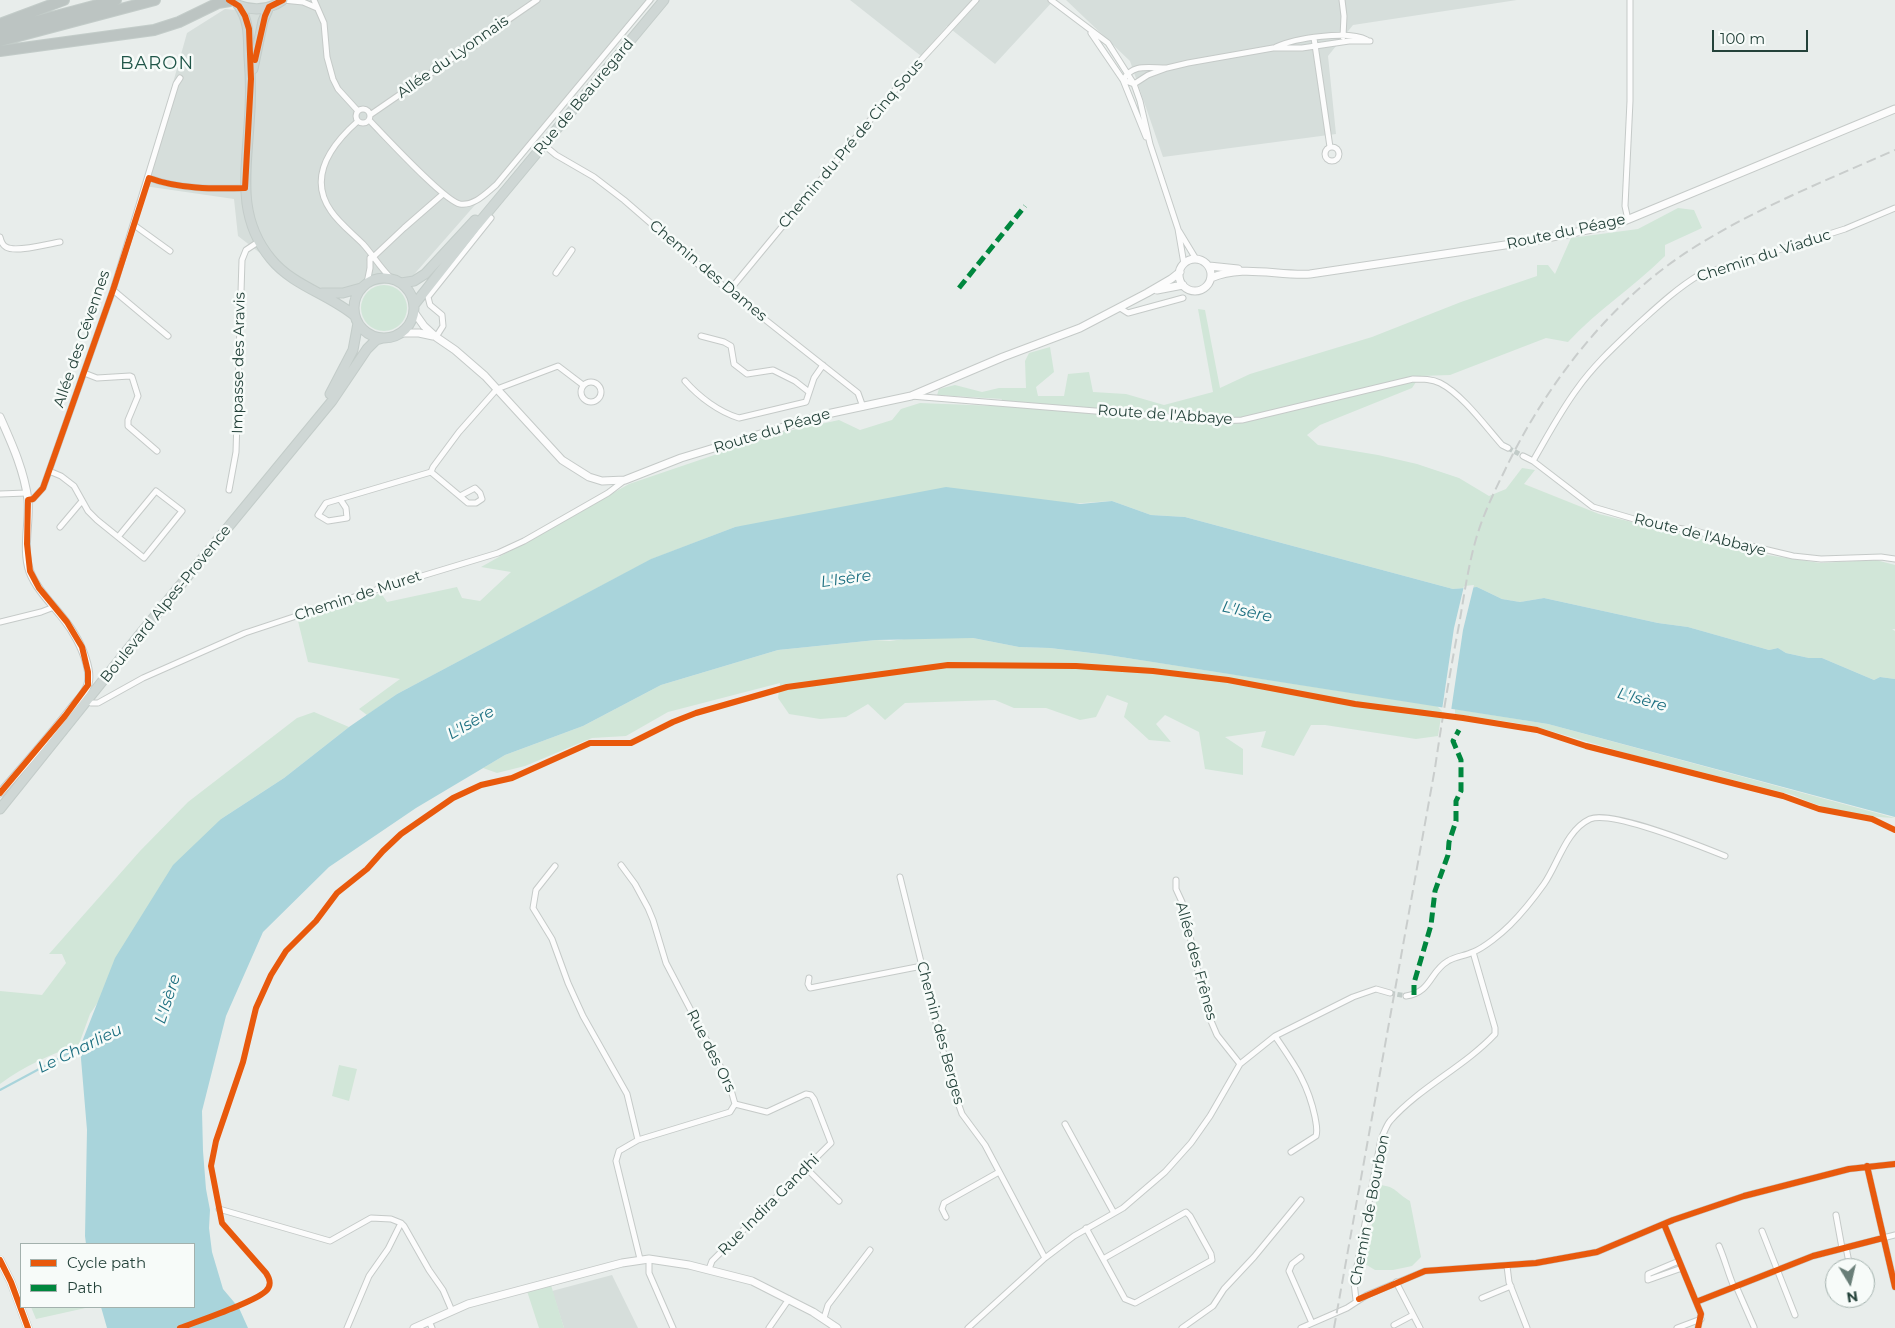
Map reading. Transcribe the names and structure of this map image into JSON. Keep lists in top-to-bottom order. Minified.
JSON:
{"streets":{"main road":["Rue de Beauregard","Boulevard Alpes-Provence"],"street":["Allée du Lyonnais","Chemin du Pré de Cinq Sous","Route du Péage","Chemin du Viaduc","Chemin des Dames","Allée des Cévennes","Impasse des Aravis","Route de l'Abbaye","Chemin de Muret","Allée des Frênes","Chemin des Berges","Rue des Ors","Rue Indira Gandhi","Chemin de Bourbon"]},"crossings":[["Rue de Beauregard","Route du Péage"],["Rue de Beauregard","Chemin des Dames"],["Rue de Beauregard","Boulevard Alpes-Provence"],["Chemin du Pré de Cinq Sous","Chemin des Dames"],["Route du Péage","Chemin des Dames"],["Route du Péage","Route de l'Abbaye"],["Route du Péage","Chemin de Muret"],["Route du Péage","Boulevard Alpes-Provence"],["Chemin du Viaduc","Route de l'Abbaye"],["Chemin de Muret","Boulevard Alpes-Provence"],["Rue des Ors","Rue Indira Gandhi"]],"districts":["BARON"],"water":["L'Isère","Le Charlieu"],"legend":["Cycle path","Path"],"scale_bar":"100 m","north":"bottom"}
